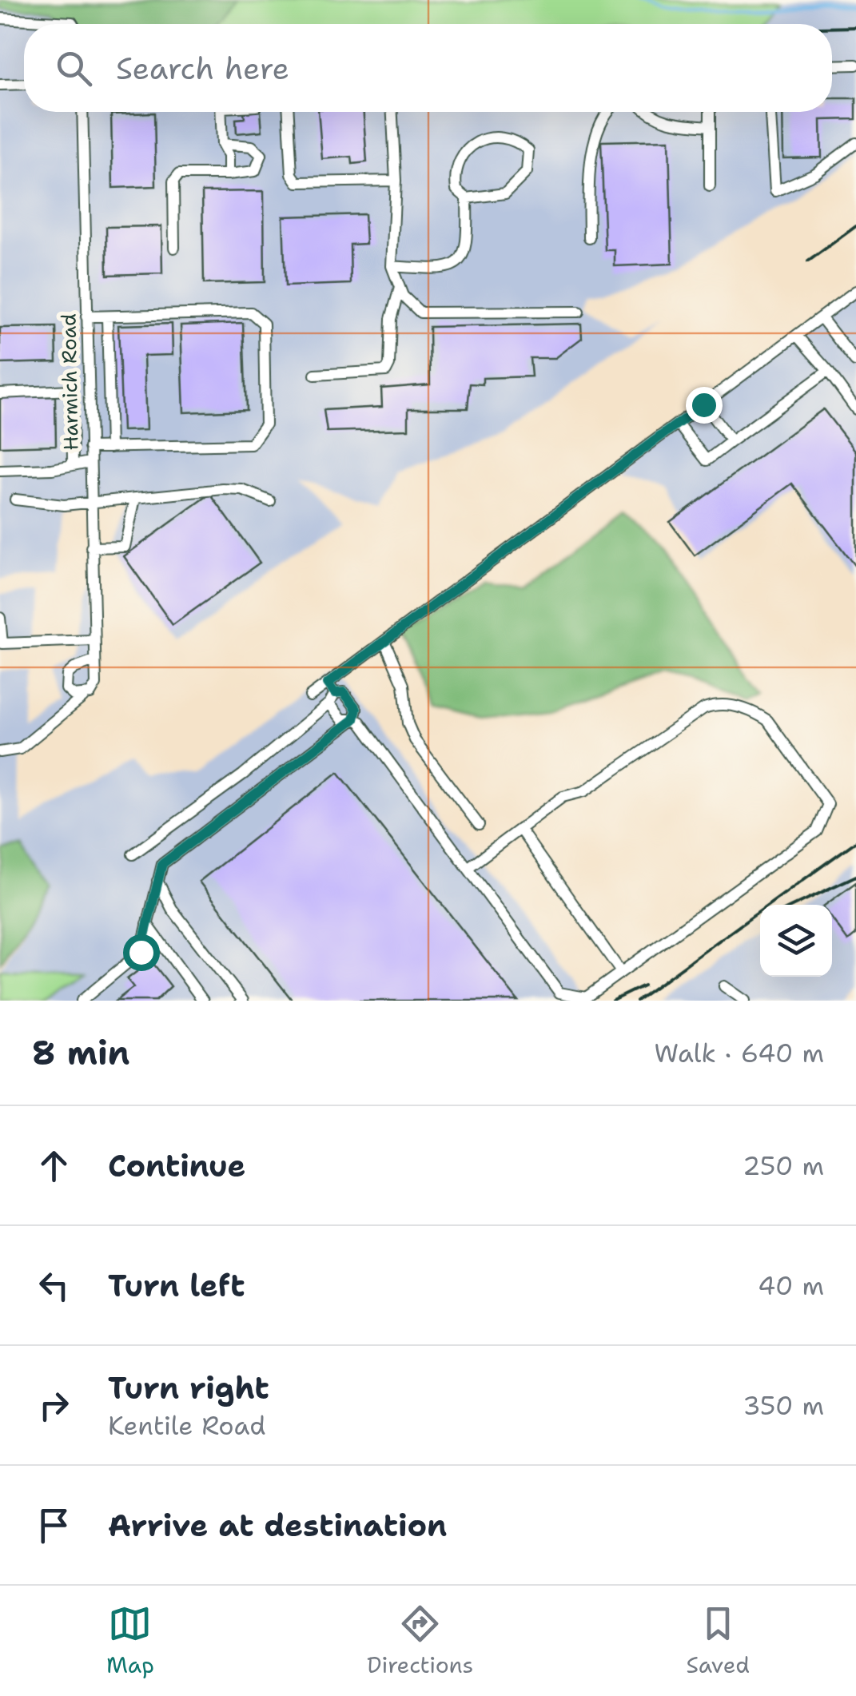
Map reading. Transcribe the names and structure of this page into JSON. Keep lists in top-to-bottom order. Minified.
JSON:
{"streets":{"street":["Harmich Road"]},"page":{"search":"Search here","heading":["8 min","Walk · 640 m"],"list":[["Continue","250 m"],["Turn left","40 m"],["Turn right","Kentile Road","350 m"],"Arrive at destination"],"nav":["Map","Directions","Saved"]}}
